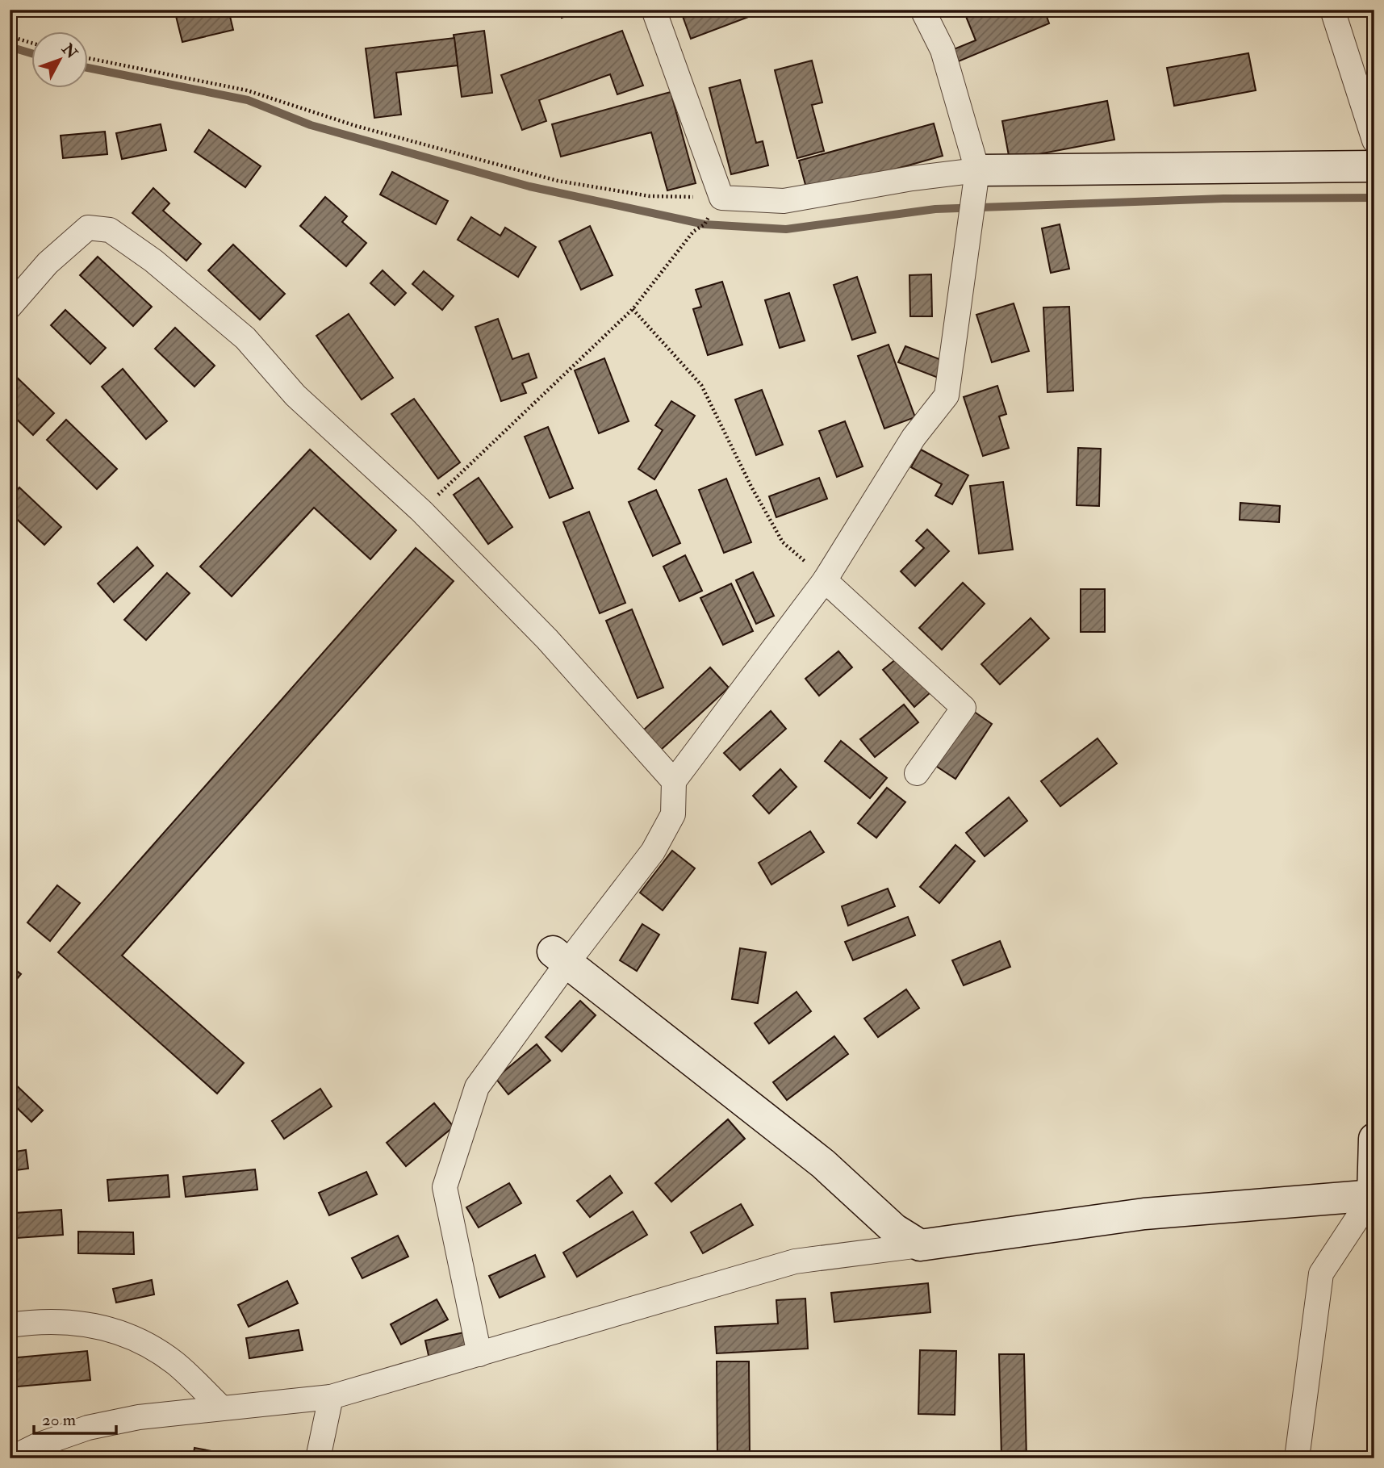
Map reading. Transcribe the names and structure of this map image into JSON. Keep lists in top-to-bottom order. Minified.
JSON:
{"scale_bar":"20 m","north":"top right"}
